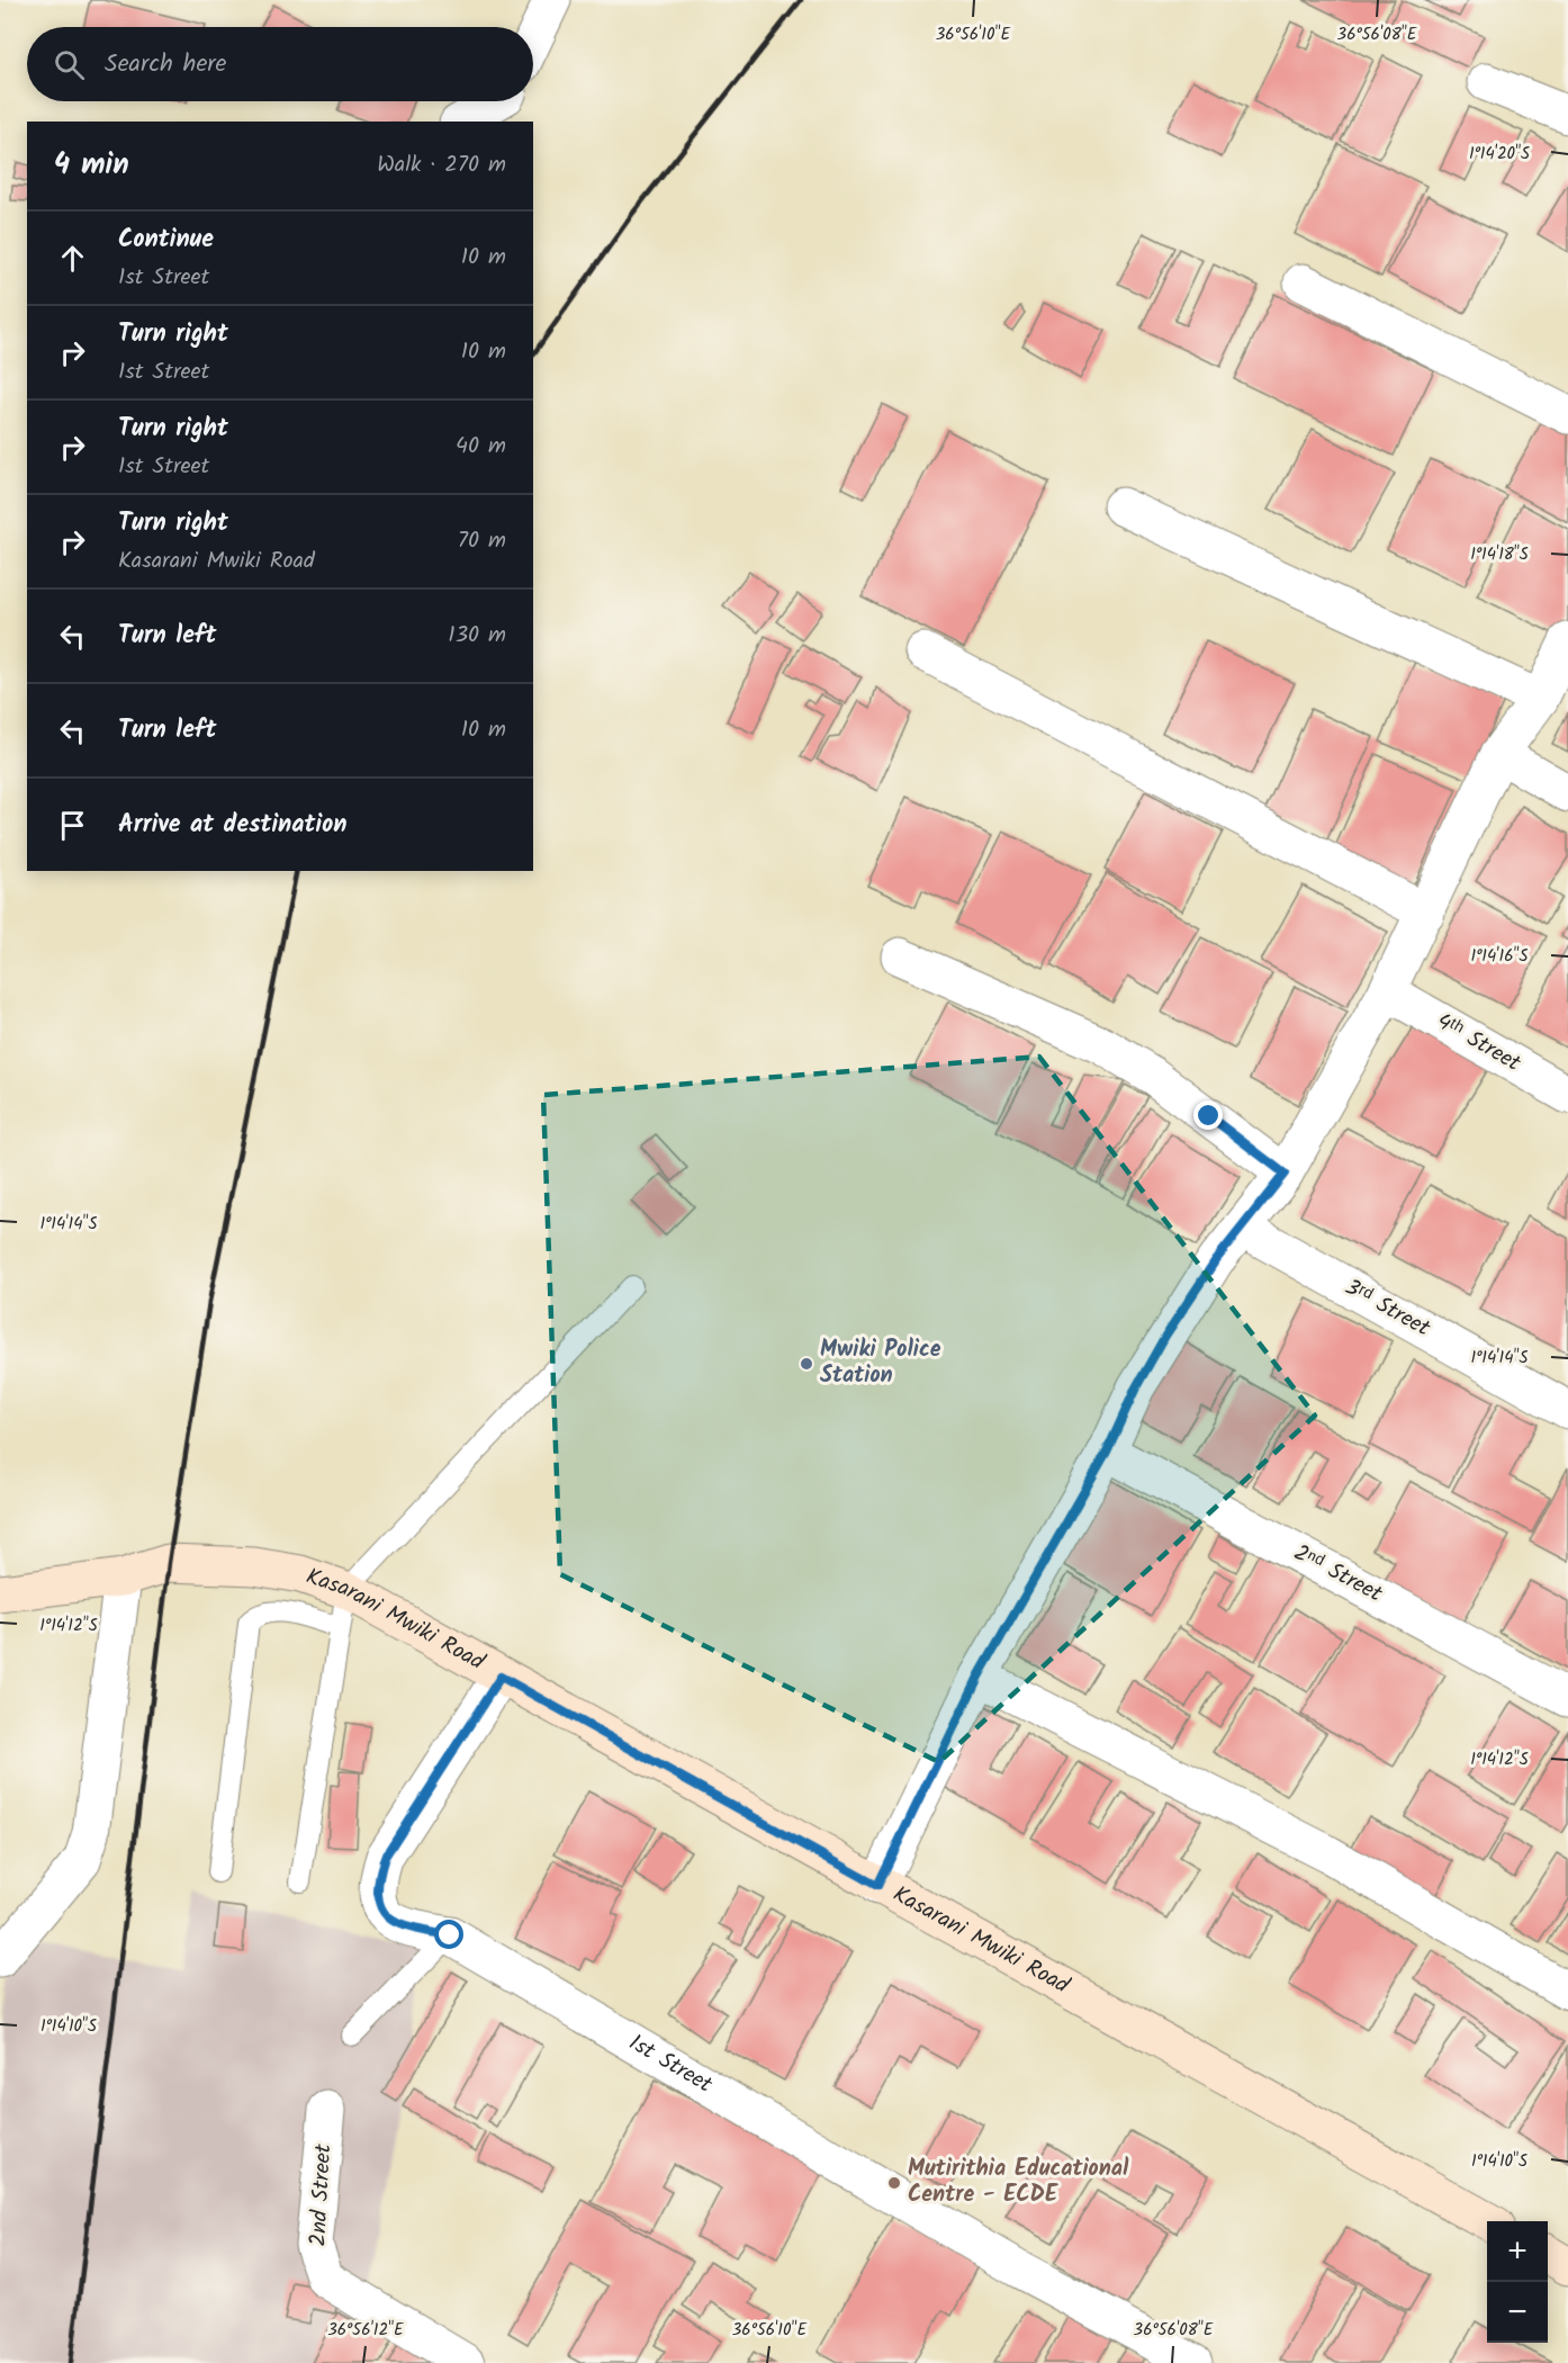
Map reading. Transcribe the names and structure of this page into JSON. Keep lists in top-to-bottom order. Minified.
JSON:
{"streets":{"main road":["Kasarani Mwiki Road"],"street":["4ᵗʰ Street","3ʳᵈ Street","2ⁿᵈ Street","1st Street","2nd Street"]},"crossings":[["Kasarani Mwiki Road","1st Street"]],"places":["Mwiki Police Station","Mutirithia Educational Centre - ECDE"],"page":{"search":"Search here","heading":["4 min","Walk · 270 m"],"list":[["Continue","1st Street","10 m"],["Turn right","1st Street","10 m"],["Turn right","1st Street","40 m"],["Turn right","Kasarani Mwiki Road","70 m"],["Turn left","130 m"],["Turn left","10 m"],"Arrive at destination"],"map_buttons":["+","−"]},"coordinates":["36°56'10\"E","36°56'08\"E","1°14'20\"S","1°14'18\"S","1°14'16\"S","1°14'14\"S","1°14'12\"S","1°14'10\"S","36°56'12\"E"]}
